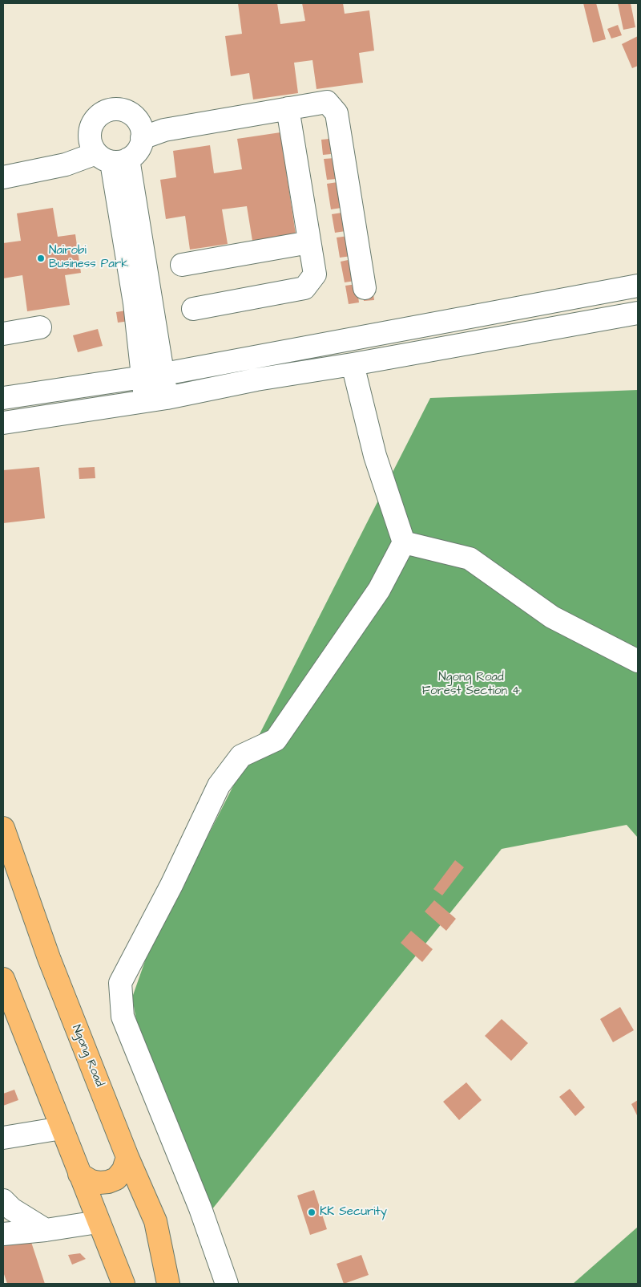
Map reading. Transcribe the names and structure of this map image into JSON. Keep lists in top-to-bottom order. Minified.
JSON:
{"streets":{"main road":["Ngong Road"]},"parks":["Ngong Road Forest Section 4"],"places":["Nairobi Business Park","KK Security"]}
